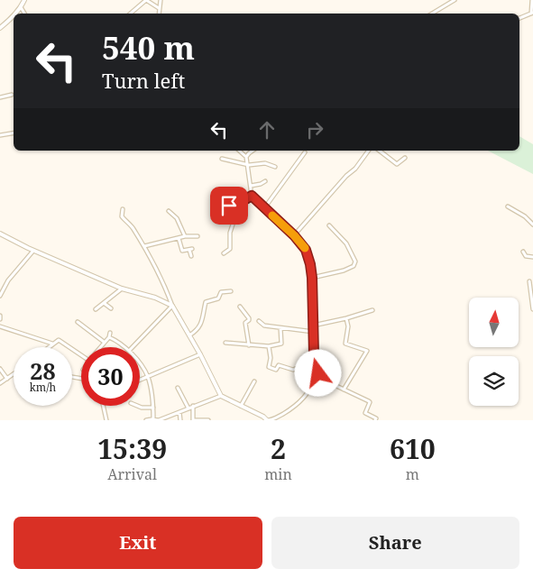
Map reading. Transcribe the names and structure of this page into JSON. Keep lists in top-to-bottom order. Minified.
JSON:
{"north":"top","page":{"turn":["540 m","Turn left"],"speed":"28 km/h","limit":"30","eta":["15:39","Arrival","2","min","610","m"],"buttons":["Exit","Share"]}}
